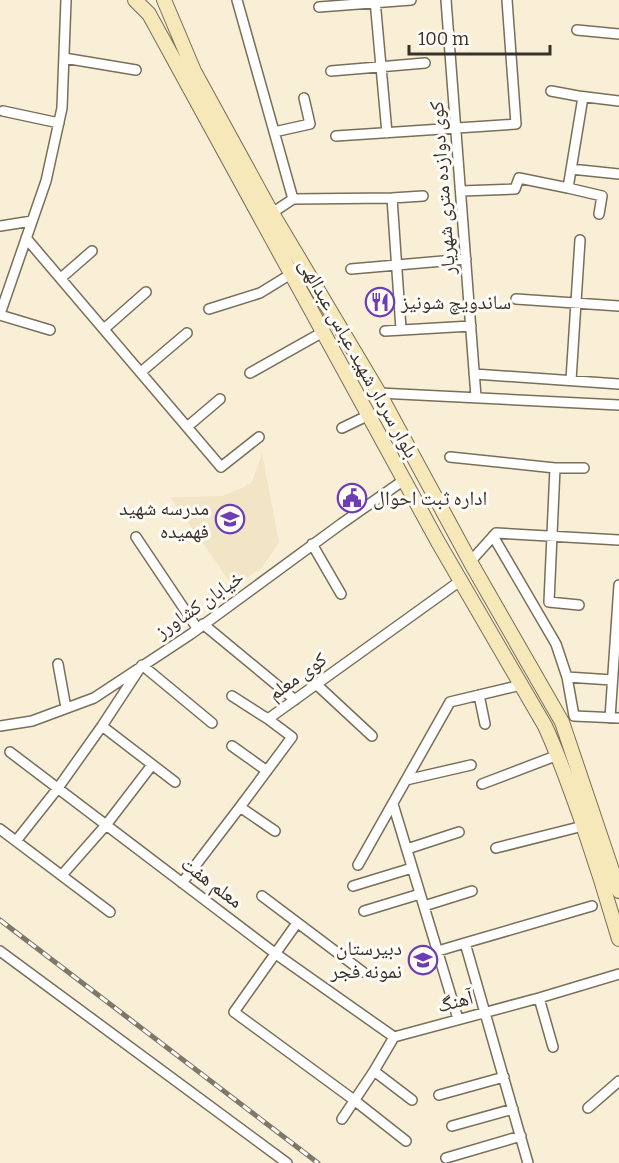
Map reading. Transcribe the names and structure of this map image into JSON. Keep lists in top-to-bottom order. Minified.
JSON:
{"streets":{"street":["کوی دوازده متری شهریار","بلوار سردار شهید عباس عبدالهی","خیابان کشاورز","کوی معلم","معلم هفت","آهنگ"]},"crossings":[["بلوار سردار شهید عباس عبدالهی","خیابان کشاورز"],["بلوار سردار شهید عباس عبدالهی","کوی معلم"],["کوی معلم","معلم هفت"],["معلم هفت","آهنگ"]],"places":{"restaurant":["ساندویچ شونیز"],"public building":["اداره ثبت احوال"],"school or university":["مدرسه شهید فهمیده","دبیرستان نمونه فجر"]},"scale_bar":"100 m"}
